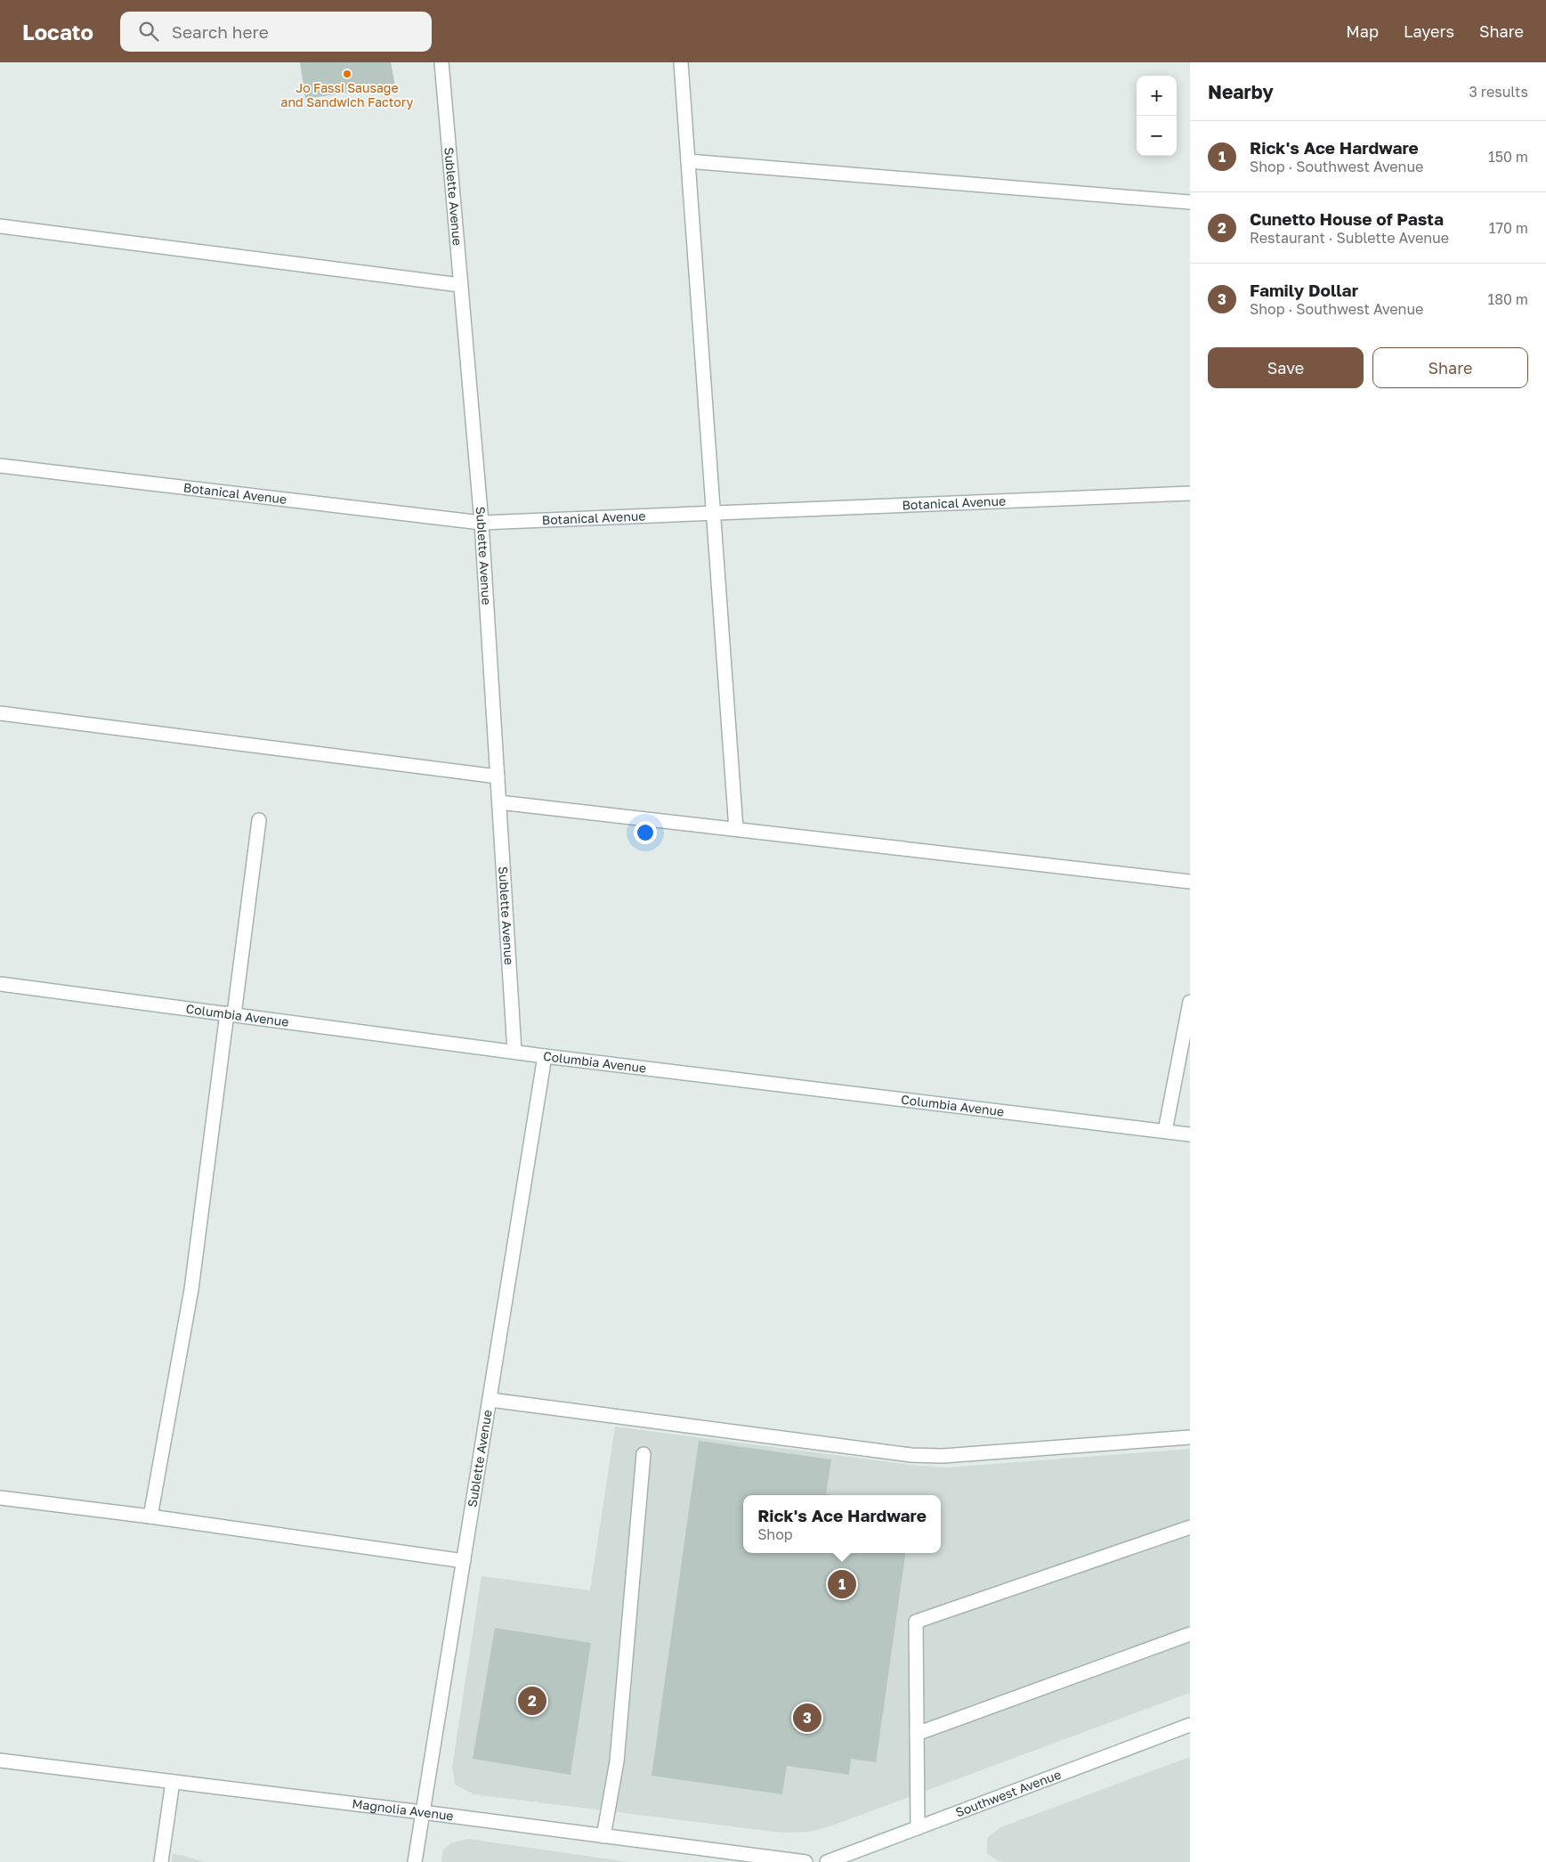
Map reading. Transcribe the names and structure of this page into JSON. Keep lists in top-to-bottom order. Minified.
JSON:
{"streets":{"street":["Sublette Avenue","Botanical Avenue","Columbia Avenue","Southwest Avenue","Magnolia Avenue"]},"crossings":[["Sublette Avenue","Botanical Avenue"],["Sublette Avenue","Columbia Avenue"],["Sublette Avenue","Magnolia Avenue"]],"places":["Jo Fassi Sausage and Sandwich Factory"],"page":{"header":"Locato","search":"Search here","nav":["Map","Layers","Share"],"heading":["Nearby","3 results"],"map_buttons":["+","−"],"list":[{"mark":"1","name":"Rick's Ace Hardware","note":"Shop · Southwest Avenue","value":"150 m"},{"mark":"2","name":"Cunetto House of Pasta","note":"Restaurant · Sublette Avenue","value":"170 m"},{"mark":"3","name":"Family Dollar","note":"Shop · Southwest Avenue","value":"180 m"}],"buttons":["Save","Share"],"popup":["Rick's Ace Hardware","Shop"],"pins":["1","2","3"]}}
